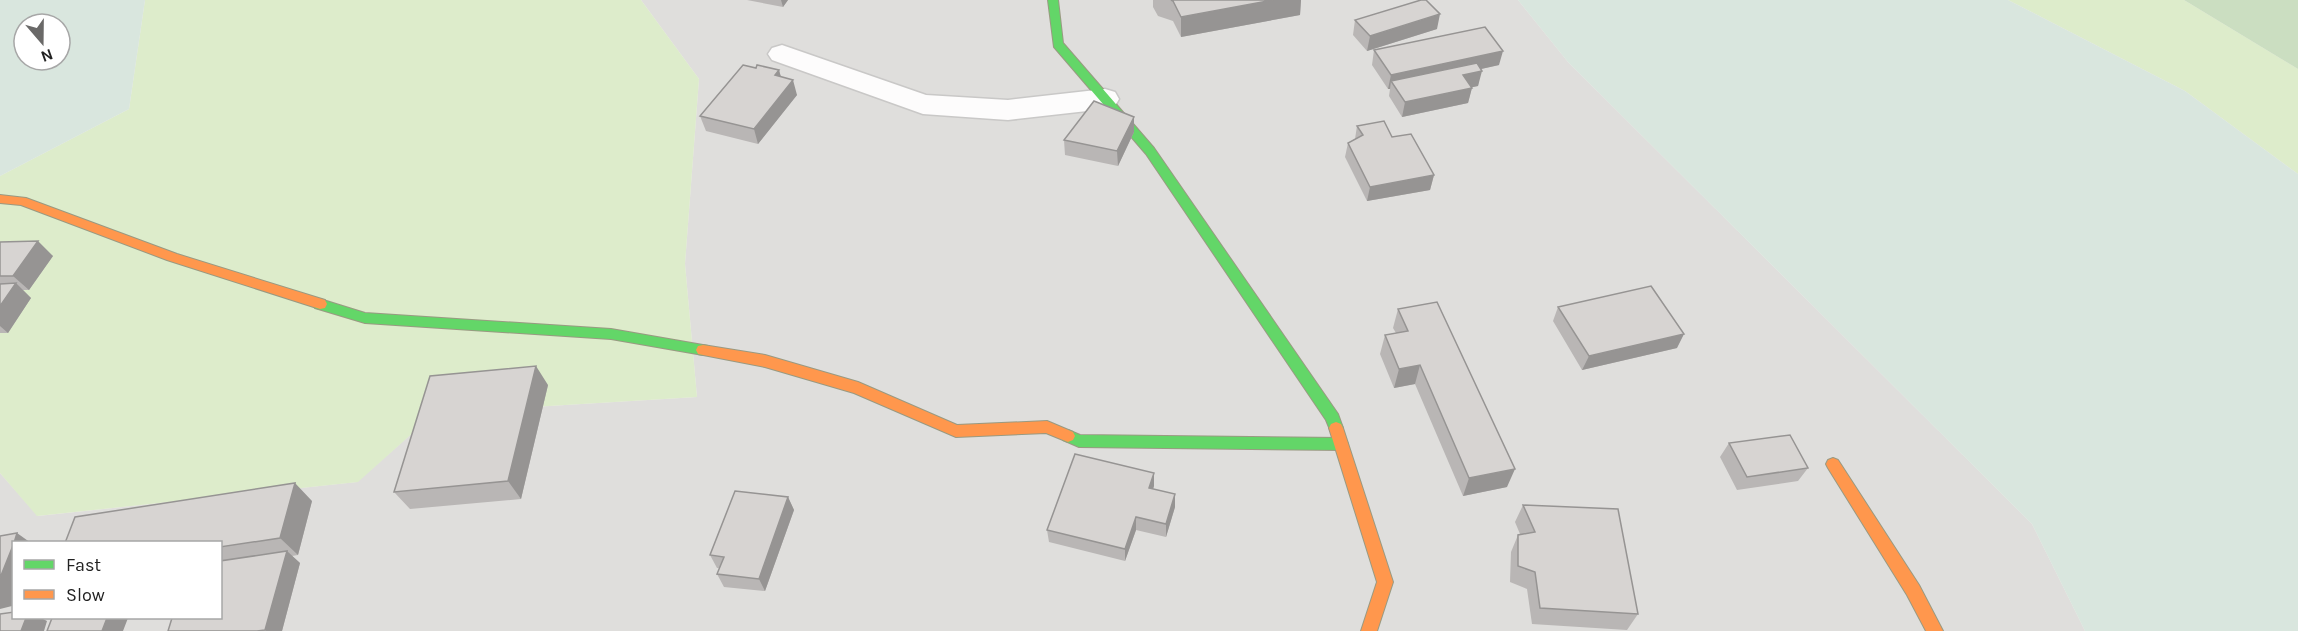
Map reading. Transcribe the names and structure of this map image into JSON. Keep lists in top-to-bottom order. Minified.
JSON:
{"legend":["Fast","Slow"],"north":"bottom"}
